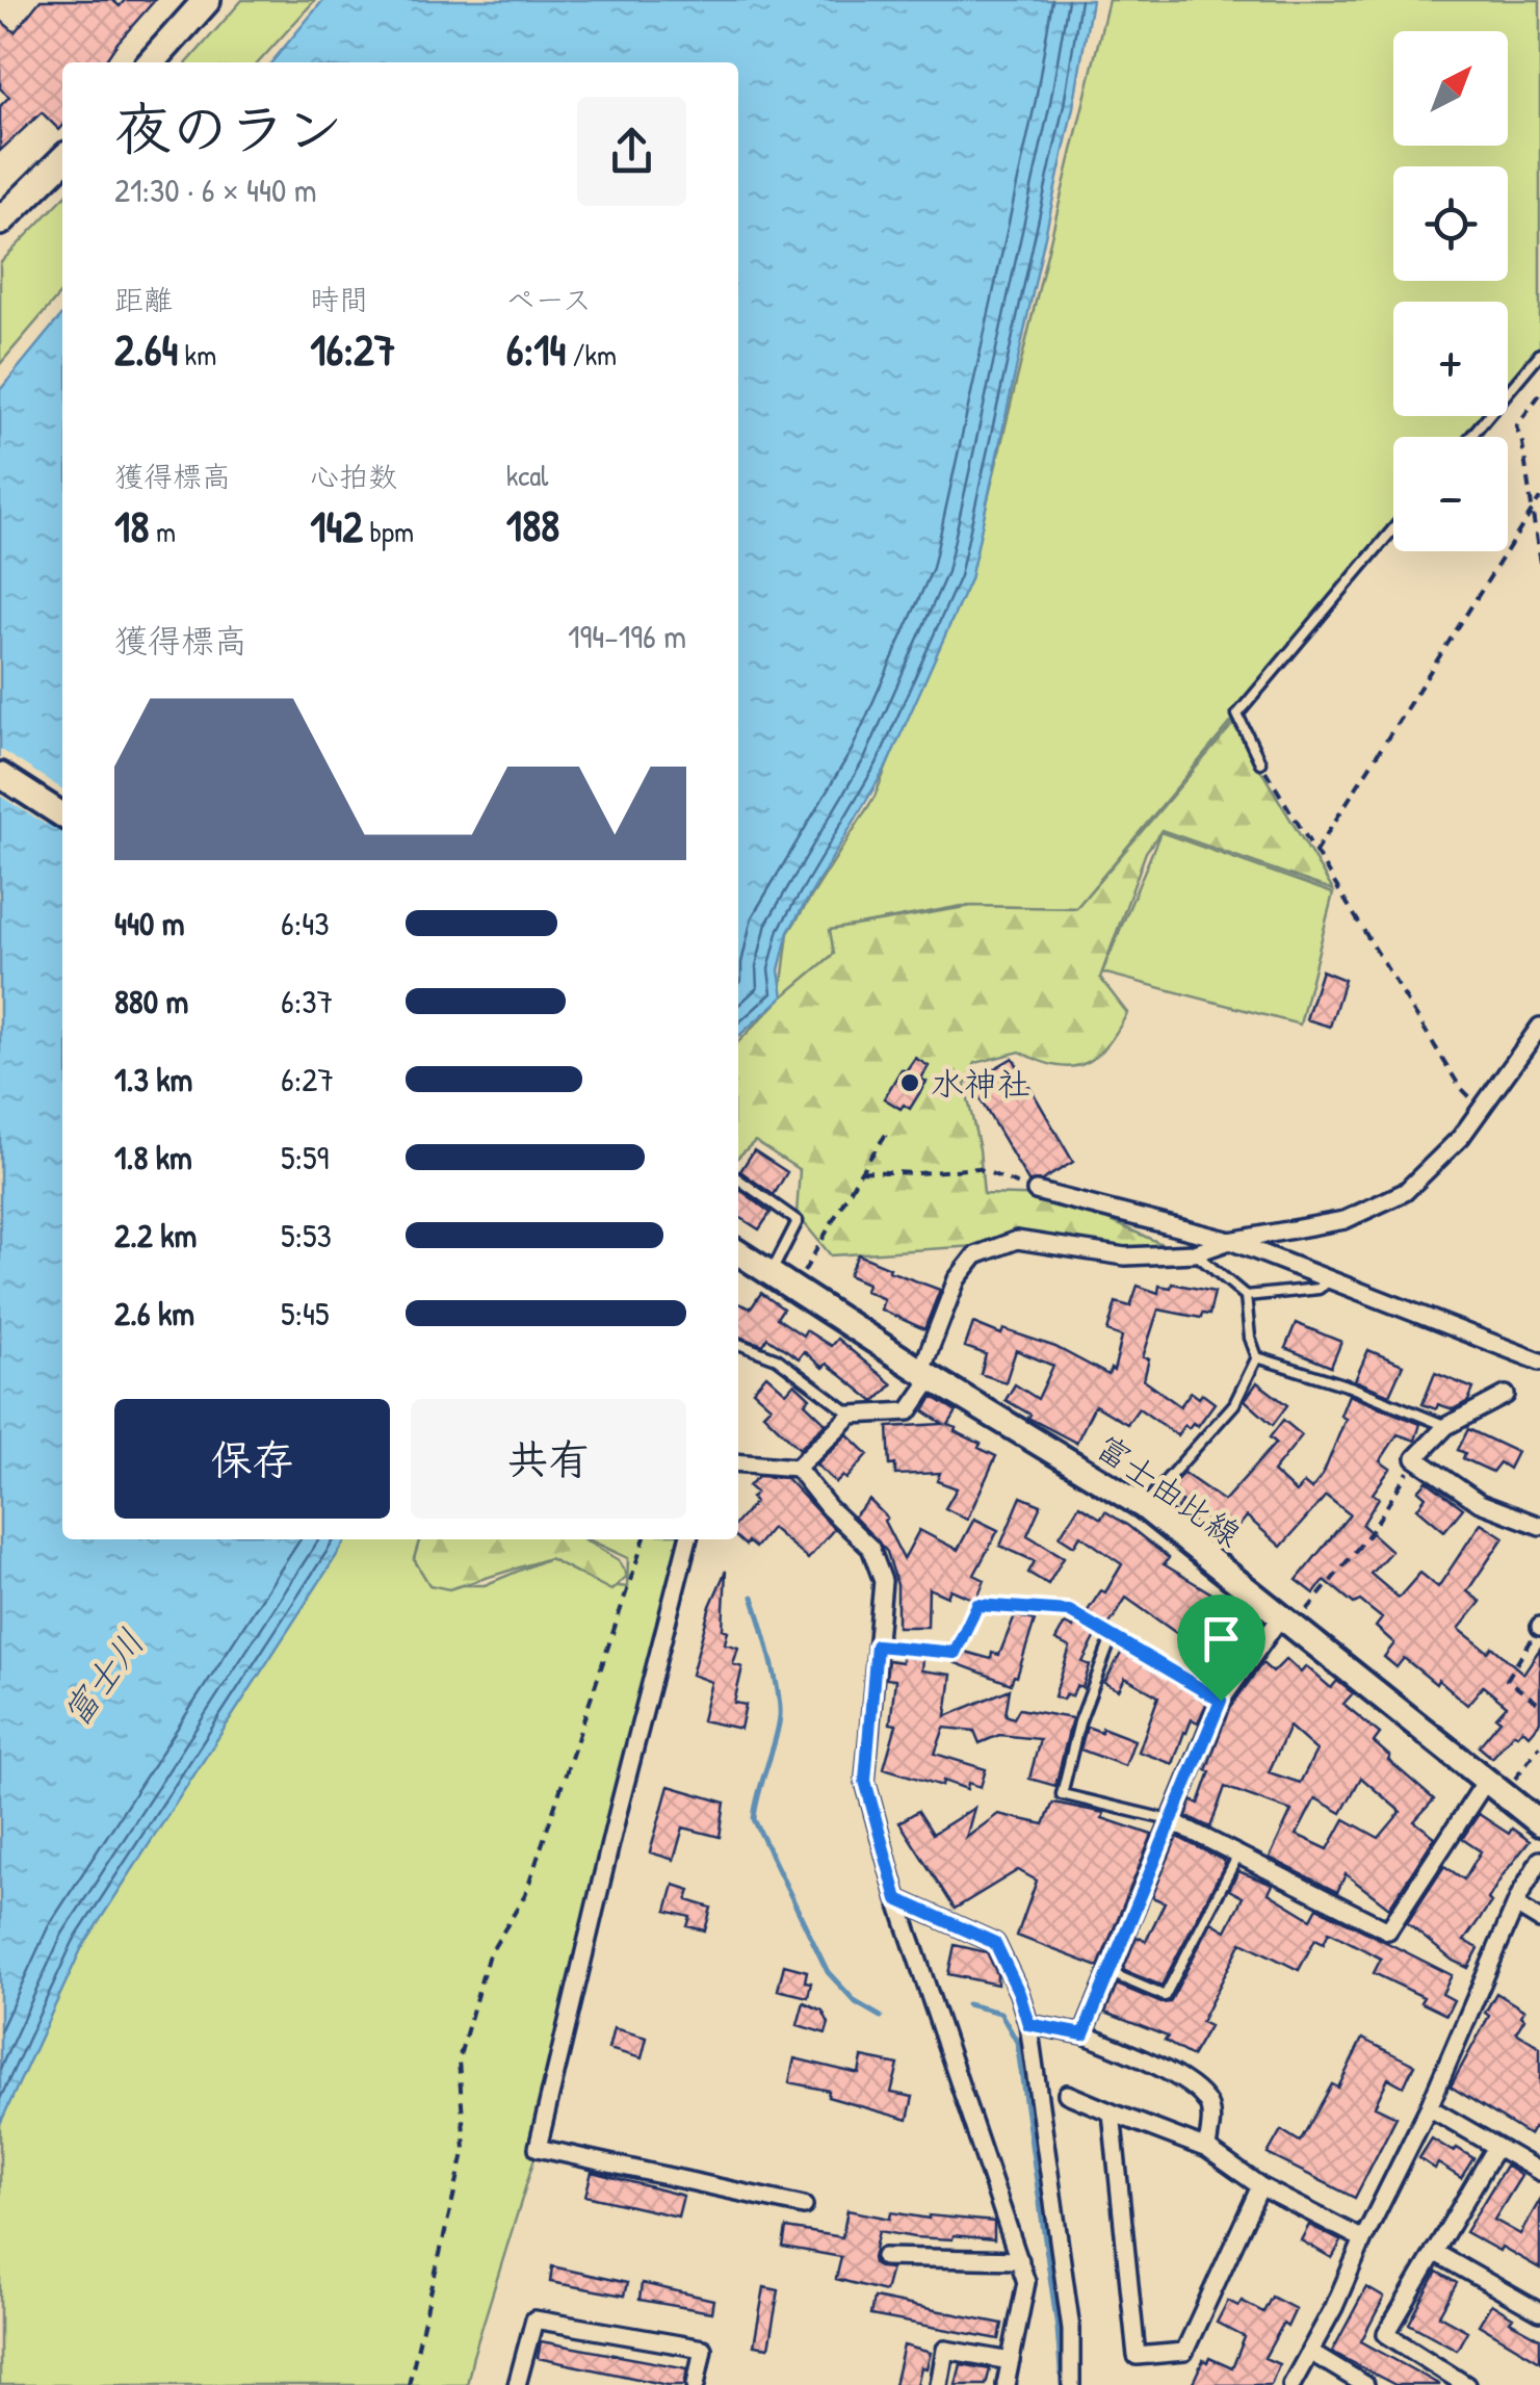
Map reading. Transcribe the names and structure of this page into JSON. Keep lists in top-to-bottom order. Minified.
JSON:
{"streets":{"main road":["富士由比線"]},"water":["富士川"],"places":["水神社"],"north":"top right","page":{"map_buttons":["+","−"],"heading":["夜のラン","21:30 · 6 × 440 m"],"stats":[["距離","2.64 km"],["時間","16:27"],["ペース","6:14 /km"],["獲得標高","18 m"],["心拍数","142 bpm"],["kcal","188"]],"chart":["獲得標高","194–196 m"],"list":[{"name":"440 m","note":"6:43"},{"name":"880 m","note":"6:37"},{"name":"1.3 km","note":"6:27"},{"name":"1.8 km","note":"5:59"},{"name":"2.2 km","note":"5:53"},{"name":"2.6 km","note":"5:45"}],"buttons":["保存","共有"]}}
